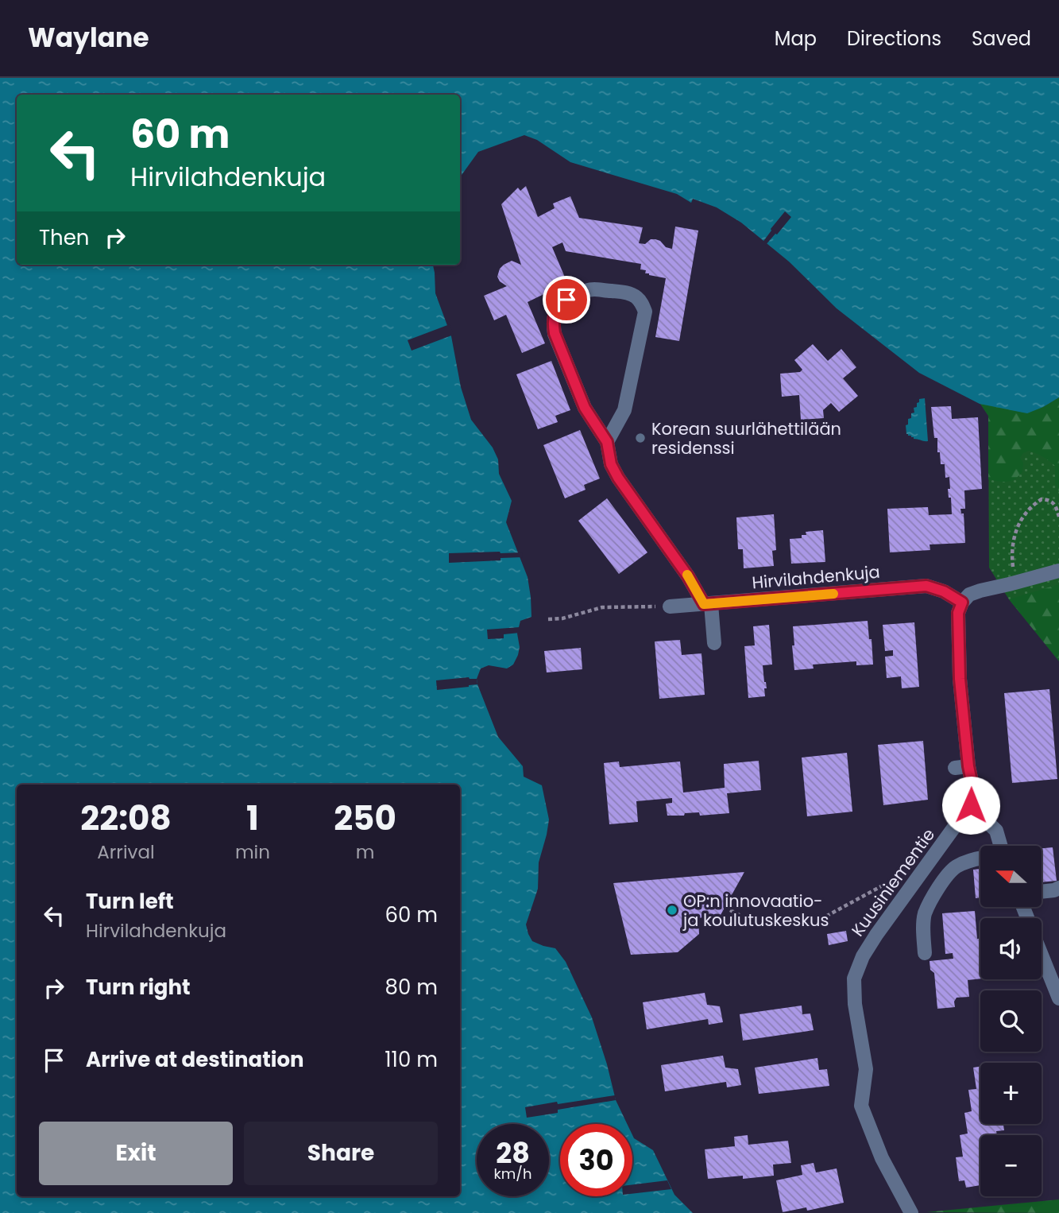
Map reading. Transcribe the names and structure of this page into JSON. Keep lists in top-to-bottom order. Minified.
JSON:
{"streets":{"street":["Hirvilahdenkuja","Kuusiniementie"]},"places":["Korean suurlähettilään residenssi","OP:n innovaatio- ja koulutuskeskus"],"north":"left","page":{"header":"Waylane","nav":["Map","Directions","Saved"],"turn":["60 m","Hirvilahdenkuja"],"then":"Then","eta":["22:08","Arrival","1","min","250","m"],"map_buttons":["+","−"],"list":[{"name":"Turn left","note":"Hirvilahdenkuja","value":"60 m"},{"name":"Turn right","value":"80 m"},{"name":"Arrive at destination","value":"110 m"}],"buttons":["Exit","Share"],"speed":"28 km/h","limit":"30"}}
